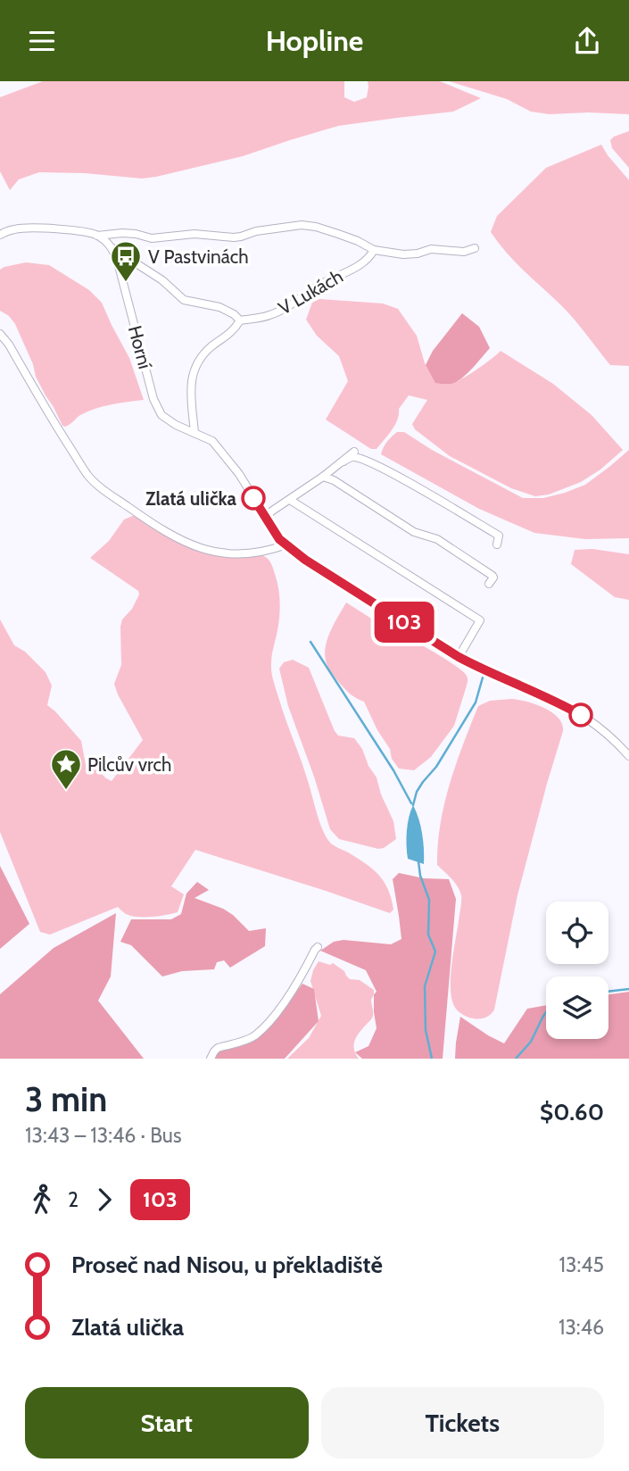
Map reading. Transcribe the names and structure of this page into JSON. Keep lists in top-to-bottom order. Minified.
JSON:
{"streets":{"street":["V Lukách","Horní"]},"places":{"bus stop":["V Pastvinách"],"other":["Zlatá ulička"],"place":["Pilcův vrch"]},"lines":["bus line 103"],"page":{"header":"Hopline","on_map":"103","heading":["3 min","13:43 – 13:46 · Bus","$0.60"],"legs":["2","103"],"list":[{"name":"Proseč nad Nisou, u překladiště","value":"13:45"},{"name":"Zlatá ulička","value":"13:46"}],"buttons":["Start","Tickets"]}}
